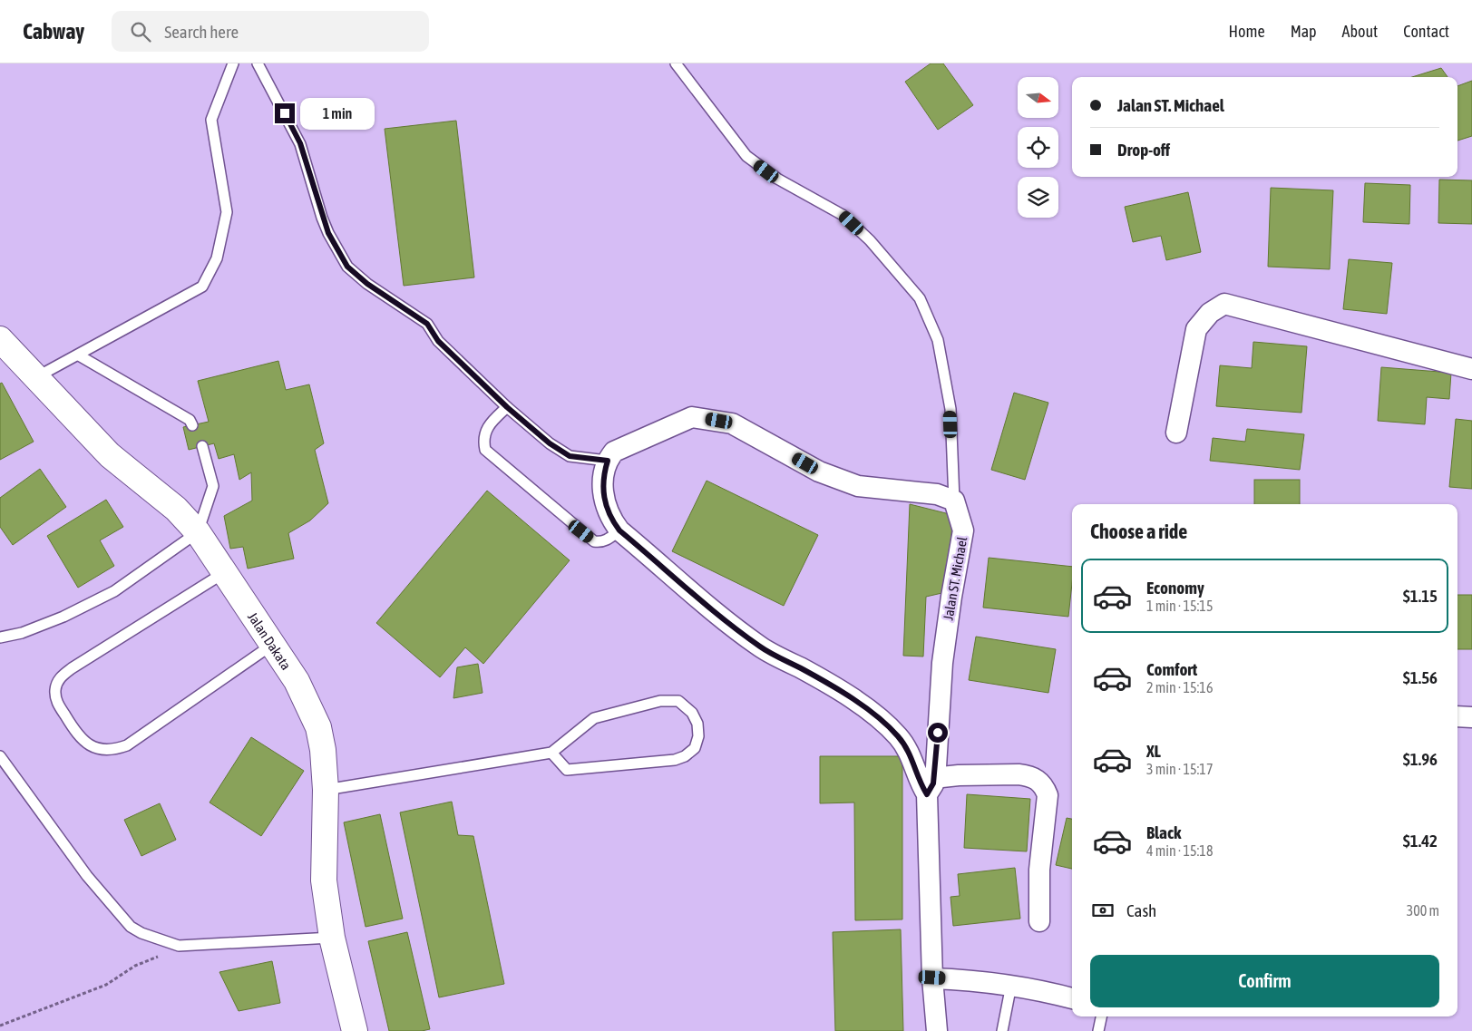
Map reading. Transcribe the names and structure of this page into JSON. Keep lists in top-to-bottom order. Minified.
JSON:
{"streets":{"street":["Jalan ST. Michael","Jalan Dakata"]},"north":"right","page":{"header":"Cabway","search":"Search here","nav":["Home","Map","About","Contact"],"banner":["Jalan ST. Michael","Drop-off"],"bubble":"1 min","heading":"Choose a ride","list":[{"name":"Economy","note":"1 min · 15:15","value":"$1.15"},{"name":"Comfort","note":"2 min · 15:16","value":"$1.56"},{"name":"XL","note":"3 min · 15:17","value":"$1.96"},{"name":"Black","note":"4 min · 15:18","value":"$1.42"}],"pay":["Cash","300 m"],"buttons":"Confirm"}}
